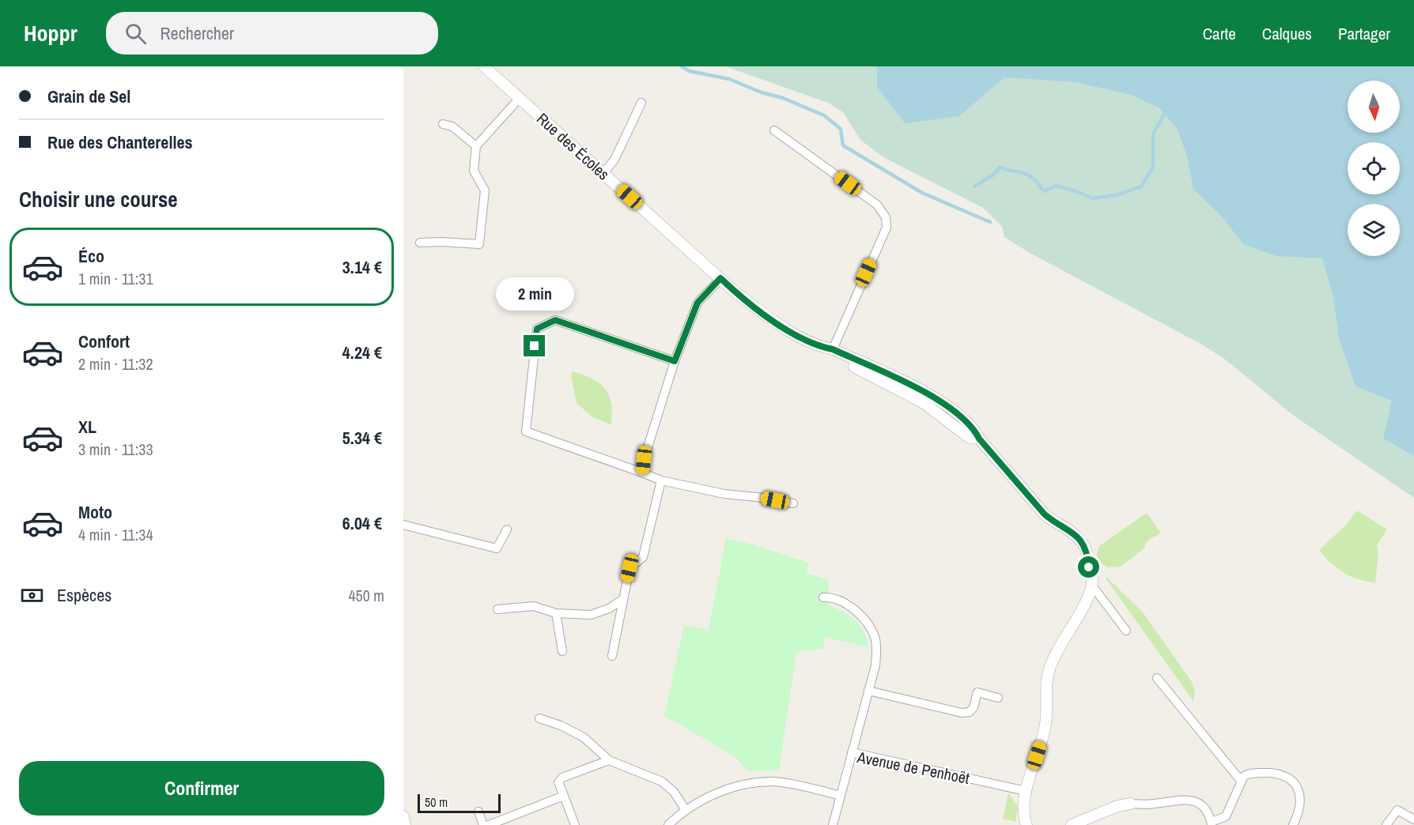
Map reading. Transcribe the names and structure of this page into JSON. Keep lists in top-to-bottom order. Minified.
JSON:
{"streets":{"street":["Rue des Écoles","Avenue de Penhoët"]},"scale_bar":"50 m","north":"bottom","page":{"header":"Hoppr","search":"Rechercher","nav":["Carte","Calques","Partager"],"banner":["Grain de Sel","Rue des Chanterelles"],"heading":"Choisir une course","list":[{"name":"Éco","note":"1 min · 11:31","value":"3.14 €"},{"name":"Confort","note":"2 min · 11:32","value":"4.24 €"},{"name":"XL","note":"3 min · 11:33","value":"5.34 €"},{"name":"Moto","note":"4 min · 11:34","value":"6.04 €"}],"bubble":"2 min","pay":["Espèces","450 m"],"buttons":"Confirmer","scale":"50 m"}}
